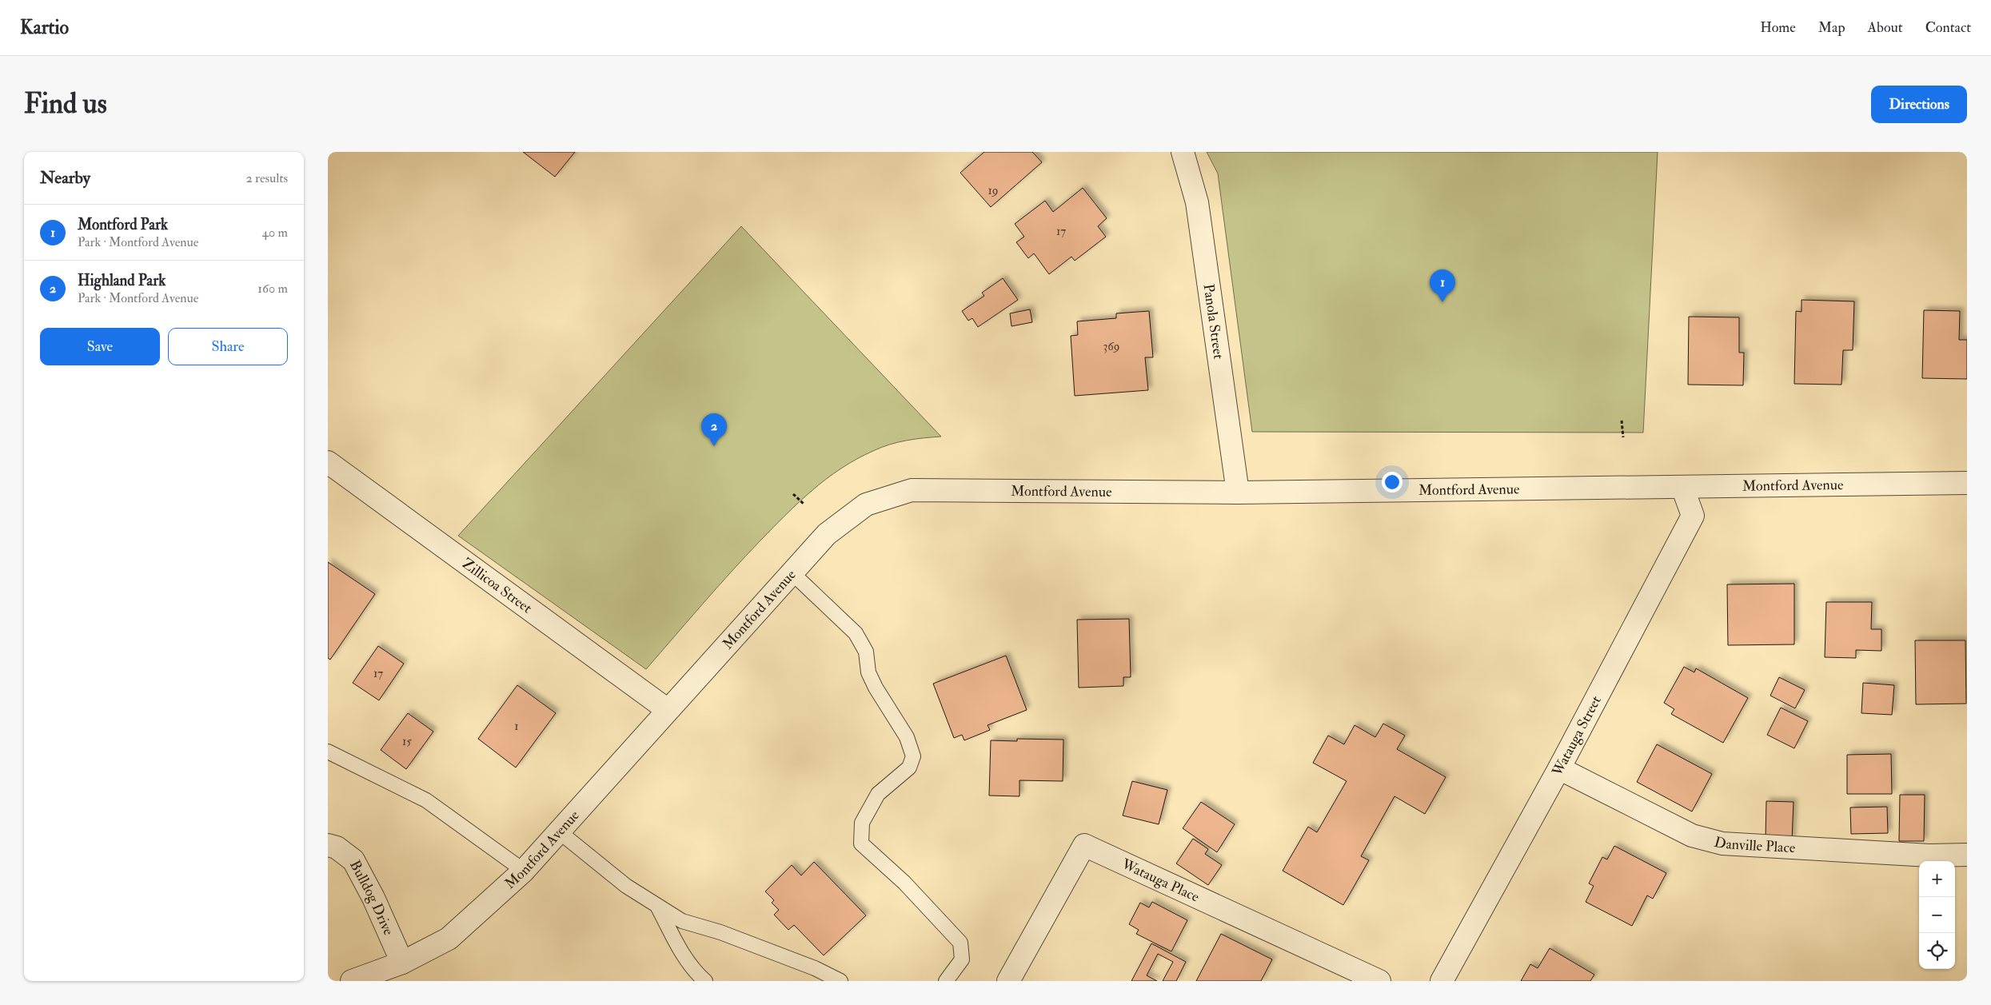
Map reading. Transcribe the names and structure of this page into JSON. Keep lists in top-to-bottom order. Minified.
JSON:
{"streets":{"street":["Panola Street","Montford Avenue","Zillicoa Street","Watauga Street","Danville Place","Watauga Place","Bulldog Drive"]},"crossings":[["Panola Street","Montford Avenue"],["Montford Avenue","Zillicoa Street"],["Montford Avenue","Watauga Street"],["Montford Avenue","Bulldog Drive"],["Watauga Street","Danville Place"]],"house_numbers":["19","17","369","17","1","15"],"page":{"header":"Kartio","nav":["Home","Map","About","Contact"],"buttons":["Directions",["Save","Share"]],"title":"Find us","heading":["Nearby","2 results"],"list":[{"mark":"1","name":"Montford Park","note":"Park · Montford Avenue","value":"40 m"},{"mark":"2","name":"Highland Park","note":"Park · Montford Avenue","value":"160 m"}],"pins":["1","2"],"map_buttons":["+","−"]}}
